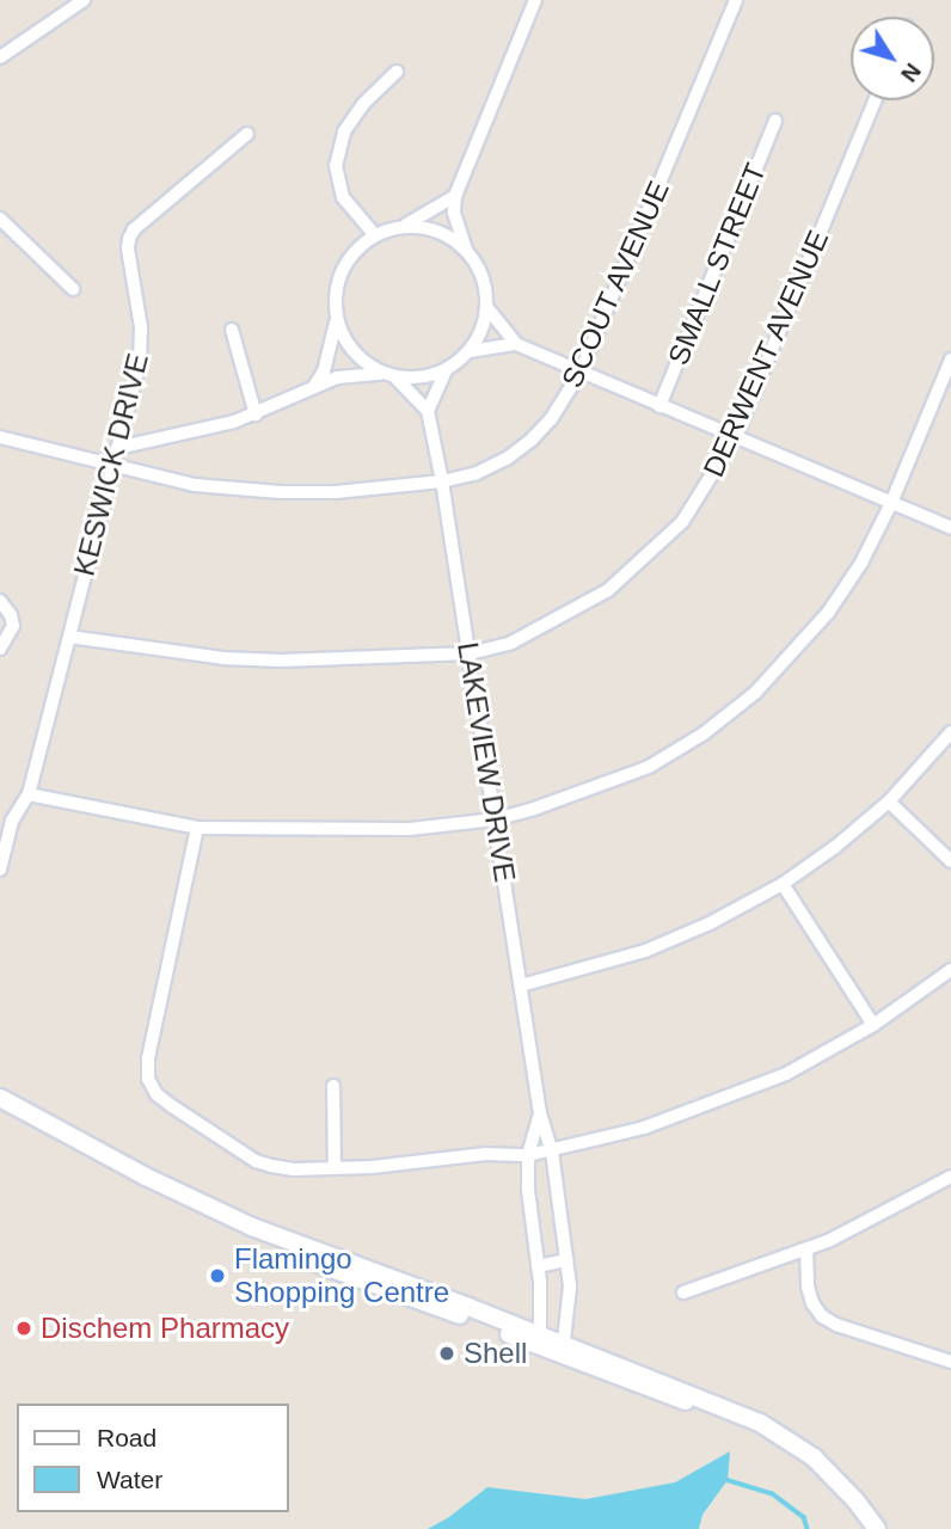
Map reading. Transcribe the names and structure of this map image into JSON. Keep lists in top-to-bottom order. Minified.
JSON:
{"streets":{"street":["SMALL STREET","SCOUT AVENUE","DERWENT AVENUE","KESWICK DRIVE","LAKEVIEW DRIVE"]},"crossings":[["SCOUT AVENUE","KESWICK DRIVE"],["SCOUT AVENUE","LAKEVIEW DRIVE"],["DERWENT AVENUE","KESWICK DRIVE"],["DERWENT AVENUE","LAKEVIEW DRIVE"]],"places":["Flamingo Shopping Centre","Dischem Pharmacy","Shell"],"legend":["Road","Water"],"north":"bottom right"}
